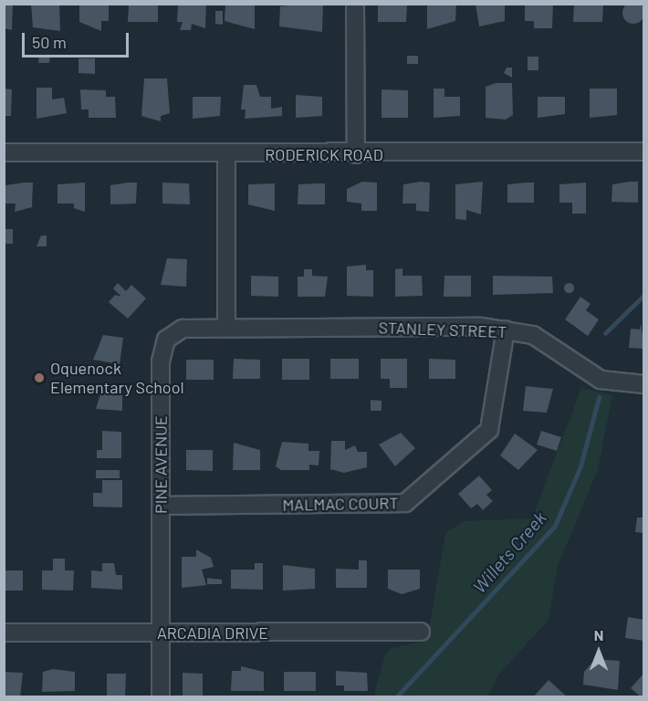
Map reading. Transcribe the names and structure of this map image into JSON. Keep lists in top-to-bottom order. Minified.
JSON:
{"streets":{"street":["RODERICK ROAD","STANLEY STREET","PINE AVENUE","MALMAC COURT","ARCADIA DRIVE"]},"crossings":[["STANLEY STREET","PINE AVENUE"],["STANLEY STREET","MALMAC COURT"],["PINE AVENUE","MALMAC COURT"],["PINE AVENUE","ARCADIA DRIVE"]],"water":["Willets Creek"],"places":["Oquenock Elementary School"],"scale_bar":"50 m","north":"top"}
